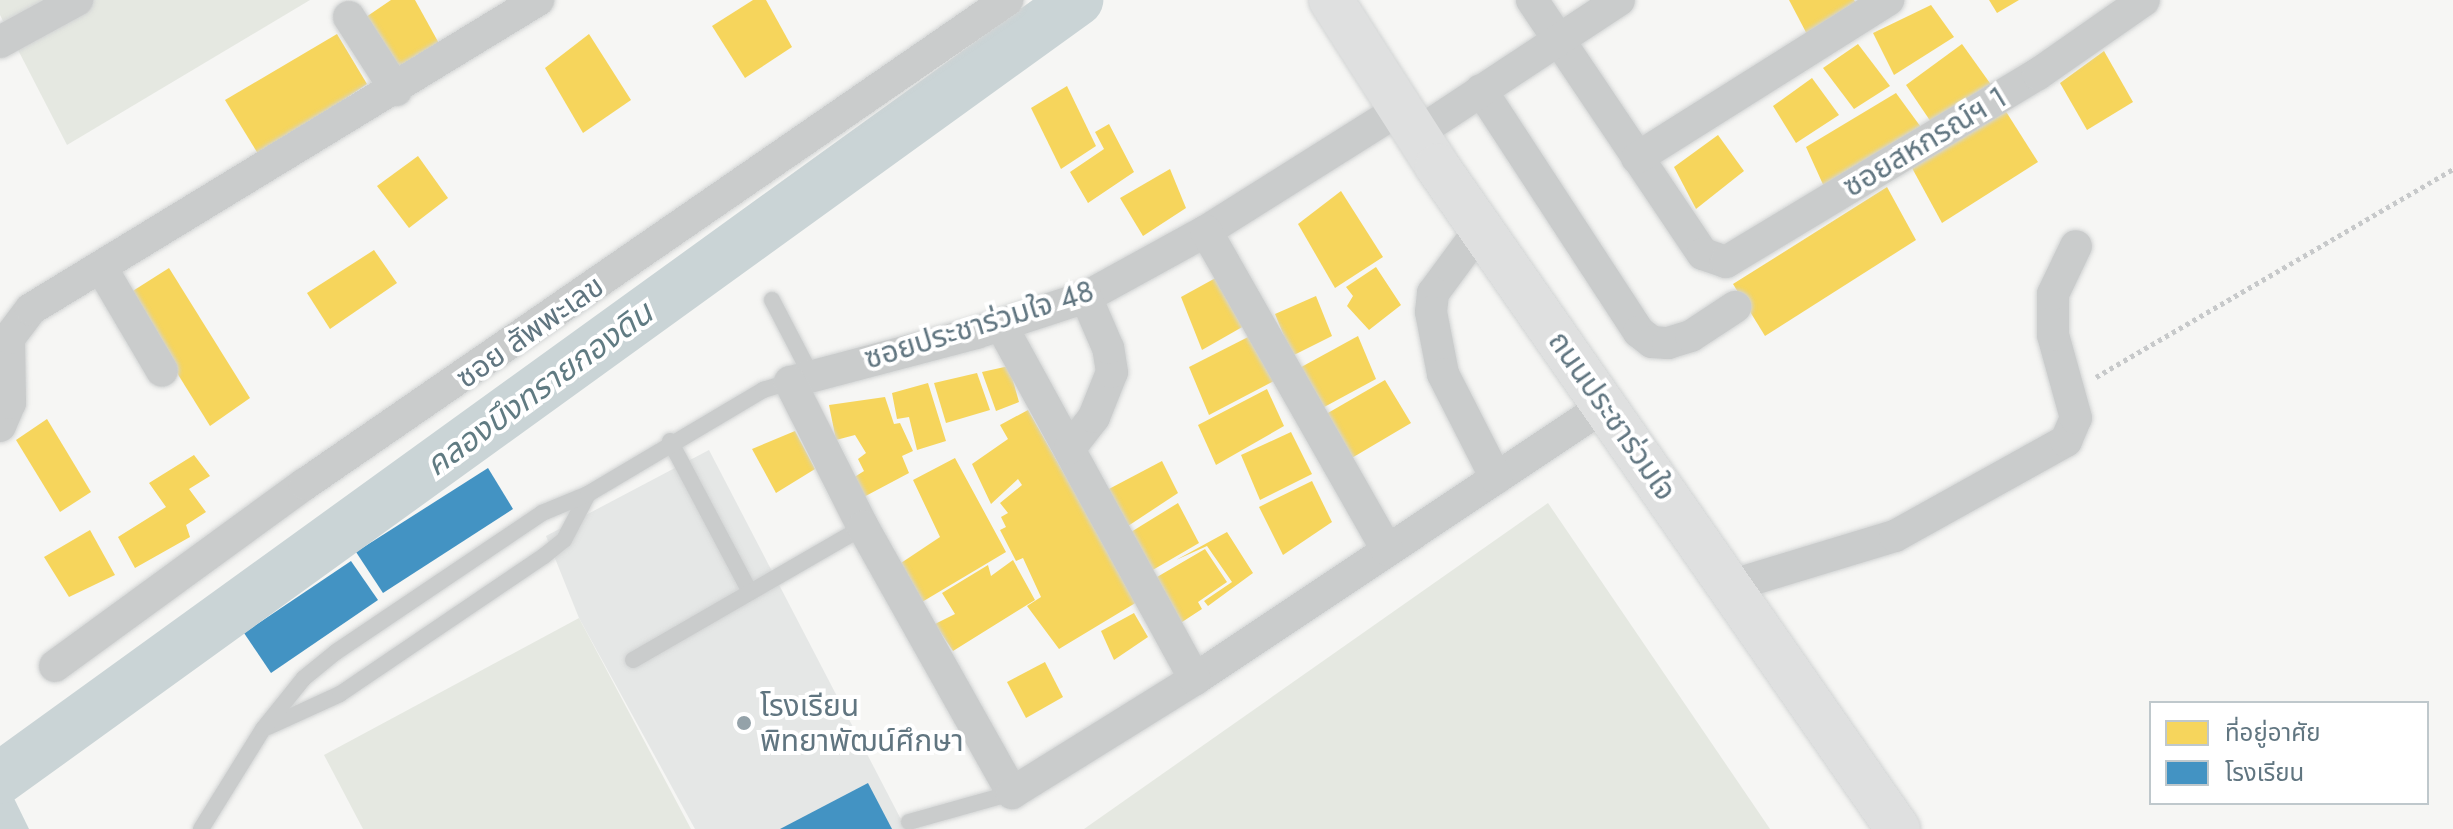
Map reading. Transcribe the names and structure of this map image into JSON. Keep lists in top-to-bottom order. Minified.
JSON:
{"streets":{"main road":["ถนนประชาร่วมใจ"],"street":["ซอยสหกรณ์ฯ 1","ซอยประชาร่วมใจ 48","ซอย สัพพะเลข"]},"crossings":[["ซอยประชาร่วมใจ 48","ถนนประชาร่วมใจ"]],"water":["คลองบึงทรายกองดิน"],"places":["โรงเรียน พิทยาพัฒน์ศึกษา"],"legend":["ที่อยู่อาศัย","โรงเรียน"]}
